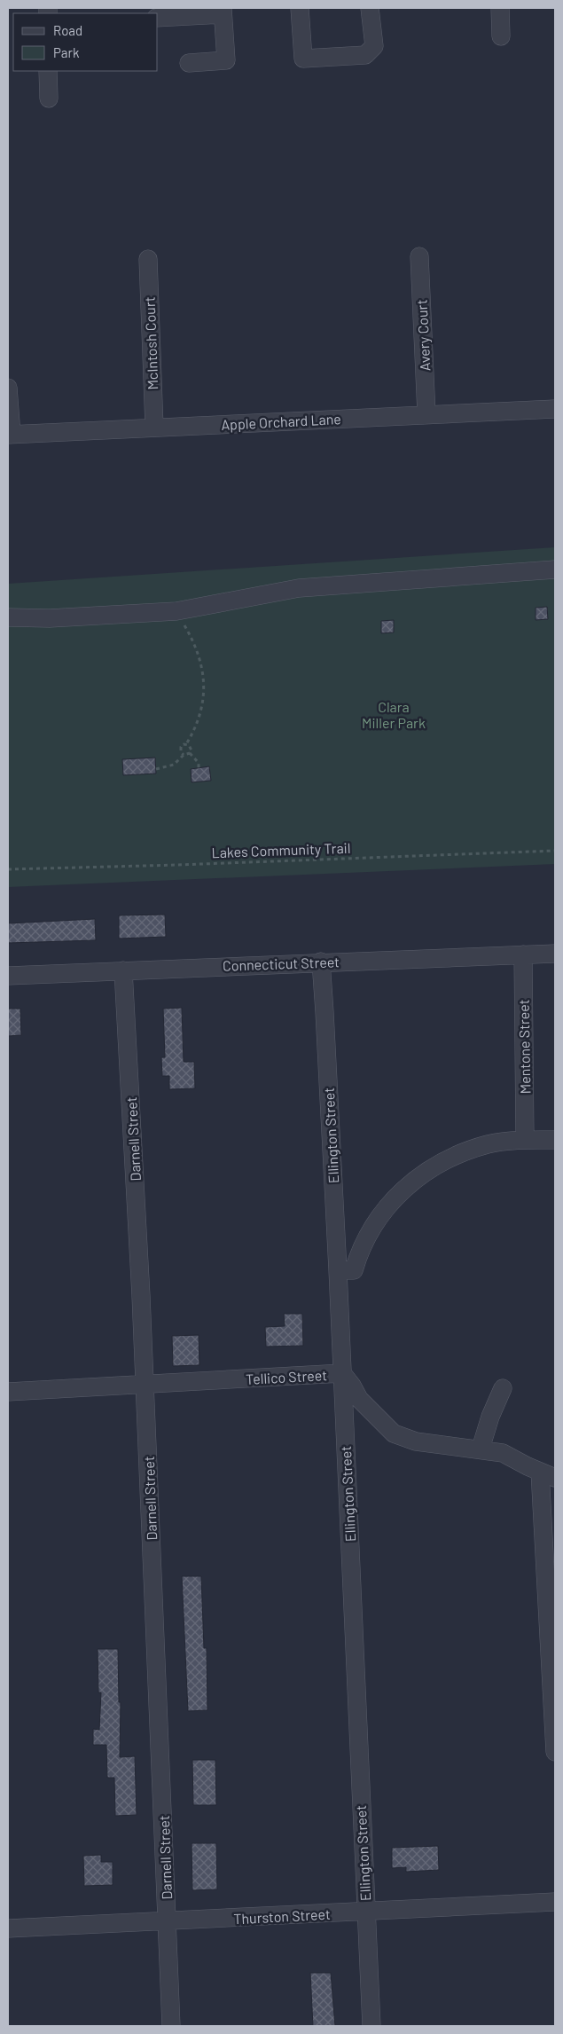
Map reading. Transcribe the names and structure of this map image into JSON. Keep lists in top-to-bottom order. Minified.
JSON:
{"streets":{"street":["Avery Court","McIntosh Court","Apple Orchard Lane","Connecticut Street","Mentone Street","Ellington Street","Darnell Street","Tellico Street","Thurston Street"],"path":["Lakes Community Trail"]},"crossings":[["Avery Court","Apple Orchard Lane"],["McIntosh Court","Apple Orchard Lane"],["Connecticut Street","Mentone Street"],["Connecticut Street","Ellington Street"],["Connecticut Street","Darnell Street"],["Ellington Street","Tellico Street"],["Ellington Street","Thurston Street"],["Darnell Street","Tellico Street"],["Darnell Street","Thurston Street"]],"parks":["Clara Miller Park"],"legend":["Road","Park"]}
